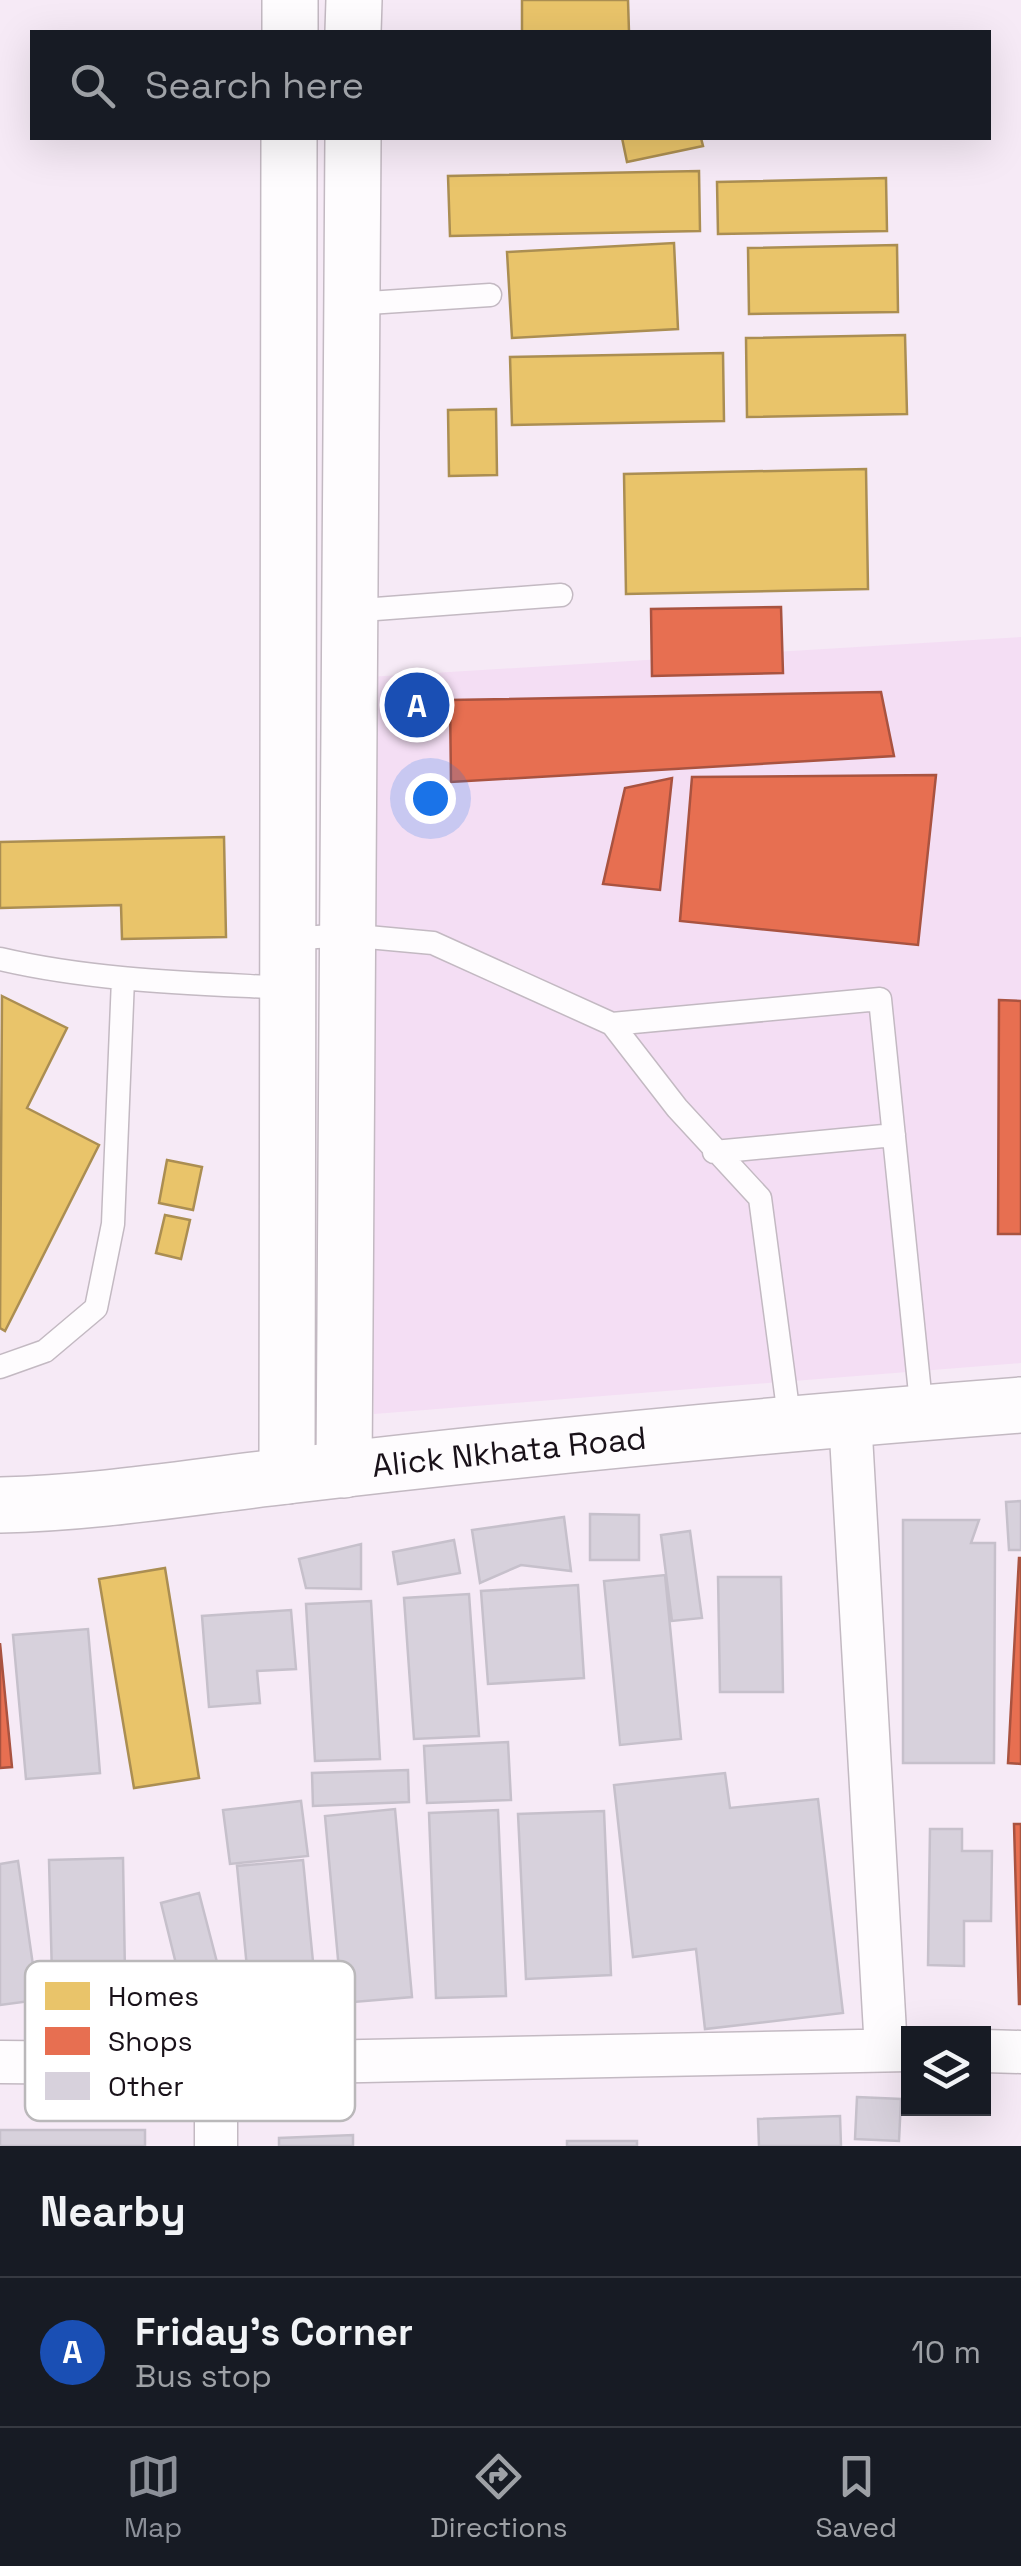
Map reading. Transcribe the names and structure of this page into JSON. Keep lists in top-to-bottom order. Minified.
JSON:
{"streets":{"main road":["Alick Nkhata Road"]},"legend":["Homes","Shops","Other"],"page":{"search":"Search here","pins":"A","heading":"Nearby","list":[{"mark":"A","name":"Friday's Corner","note":"Bus stop","value":"10 m"}],"nav":["Map","Directions","Saved"]}}
